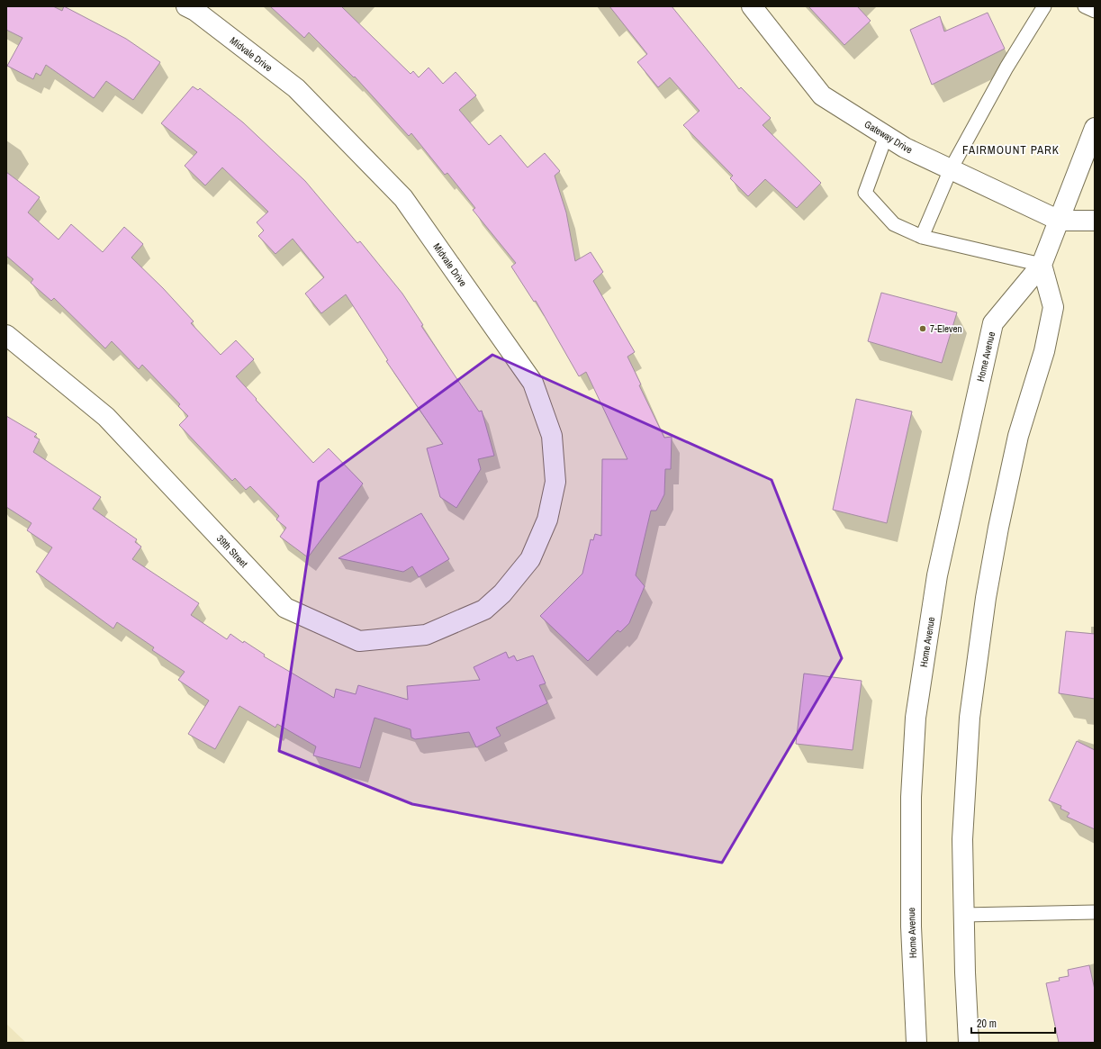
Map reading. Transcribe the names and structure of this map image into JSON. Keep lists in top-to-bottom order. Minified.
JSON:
{"streets":{"street":["Midvale Drive","Gateway Drive","Home Avenue","39th Street"]},"crossings":[["Midvale Drive","39th Street"],["Gateway Drive","Home Avenue"]],"districts":["FAIRMOUNT PARK"],"places":["7-Eleven"],"scale_bar":"20 m"}
